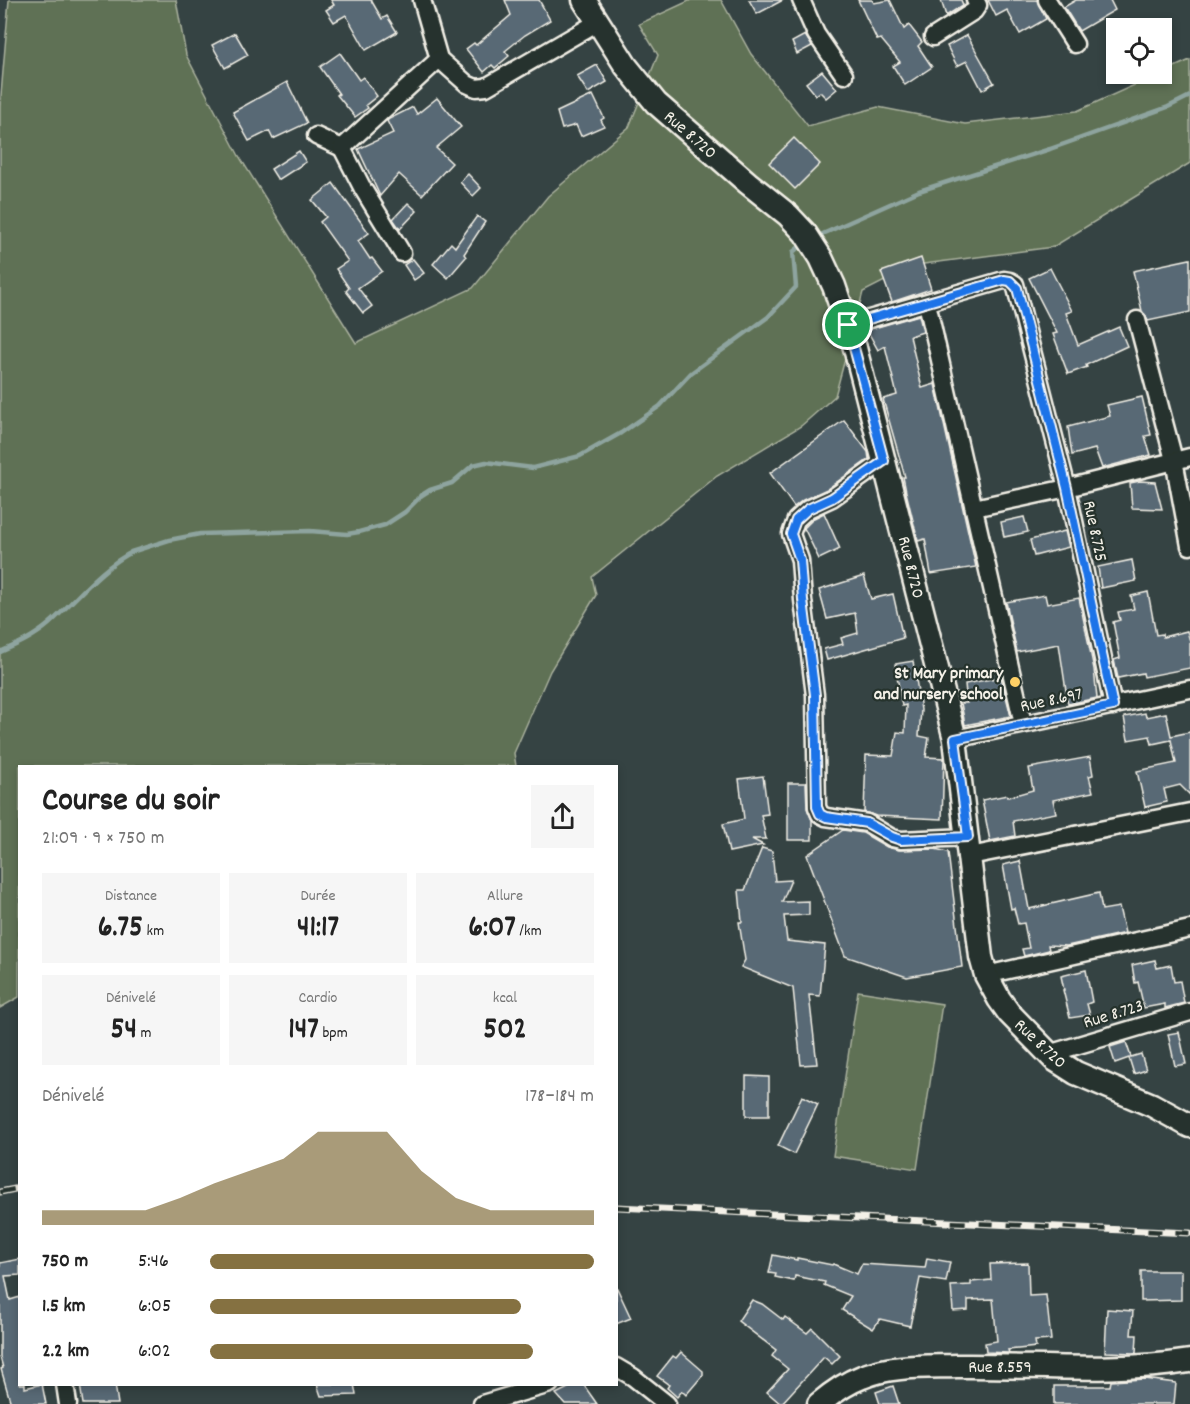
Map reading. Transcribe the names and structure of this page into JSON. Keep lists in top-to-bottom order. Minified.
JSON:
{"streets":{"main road":["Rue 8.720","Rue 8.559"],"street":["Rue 8.725","Rue 8.697","Rue 8.723"]},"crossings":[["Rue 8.720","Rue 8.697"],["Rue 8.720","Rue 8.723"],["Rue 8.725","Rue 8.697"]],"places":["St Mary primary and nursery school"],"page":{"heading":["Course du soir","21:09 · 9 × 750 m"],"stats":[["Distance","6.75 km"],["Durée","41:17"],["Allure","6:07 /km"],["Dénivelé","54 m"],["Cardio","147 bpm"],["kcal","502"]],"chart":["Dénivelé","178–184 m"],"list":[{"name":"750 m","note":"5:46"},{"name":"1.5 km","note":"6:05"},{"name":"2.2 km","note":"6:02"}]}}
